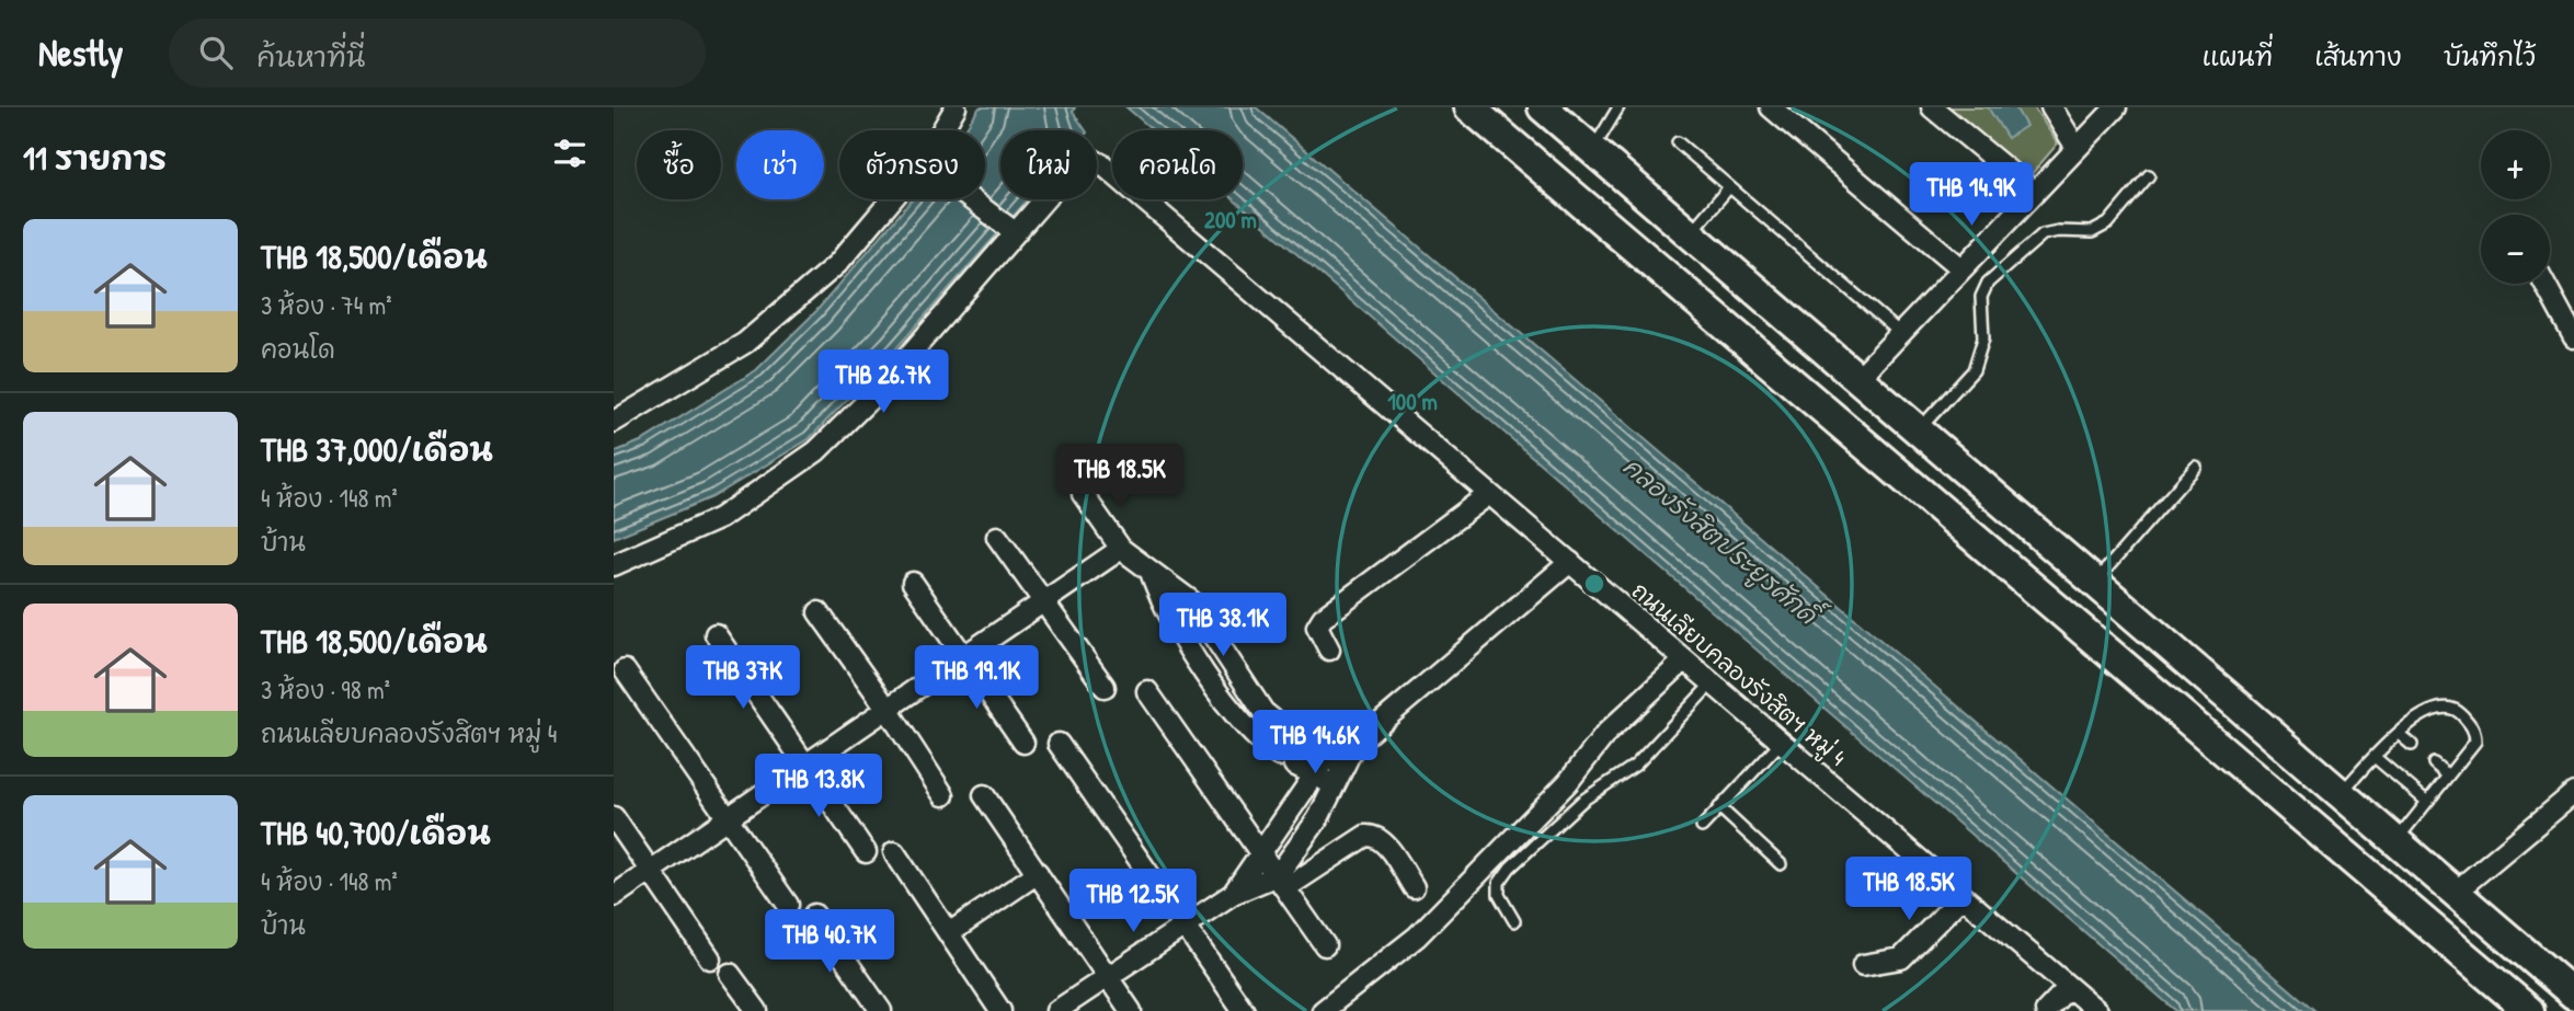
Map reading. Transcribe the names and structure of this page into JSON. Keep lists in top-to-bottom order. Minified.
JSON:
{"streets":{"street":["ถนนเลียบคลองรังสิตฯ หมู่ 4"]},"water":["คลองรังสิตประยูรศักดิ์"],"page":{"header":"Nestly","search":"ค้นหาที่นี่","nav":["แผนที่","เส้นทาง","บันทึกไว้"],"heading":"11 รายการ","map_buttons":["+","−"],"chip":["ซื้อ","เช่า","ตัวกรอง","ใหม่","คอนโด"],"price":["THB 14.9K","THB 26.7K","THB 18.5K","THB 38.1K","THB 37K","THB 19.1K","THB 14.6K","THB 13.8K","THB 18.5K","THB 12.5K","THB 40.7K"],"list":[{"name":"THB 18,500/เดือน","note":"3 ห้อง · 74 m² · คอนโด"},{"name":"THB 37,000/เดือน","note":"4 ห้อง · 148 m² · บ้าน"},{"name":"THB 18,500/เดือน","note":"3 ห้อง · 98 m² · ถนนเลียบคลองรังสิตฯ หมู่ 4"},{"name":"THB 40,700/เดือน","note":"4 ห้อง · 148 m² · บ้าน"}]},"rings":["200 m","100 m"]}
